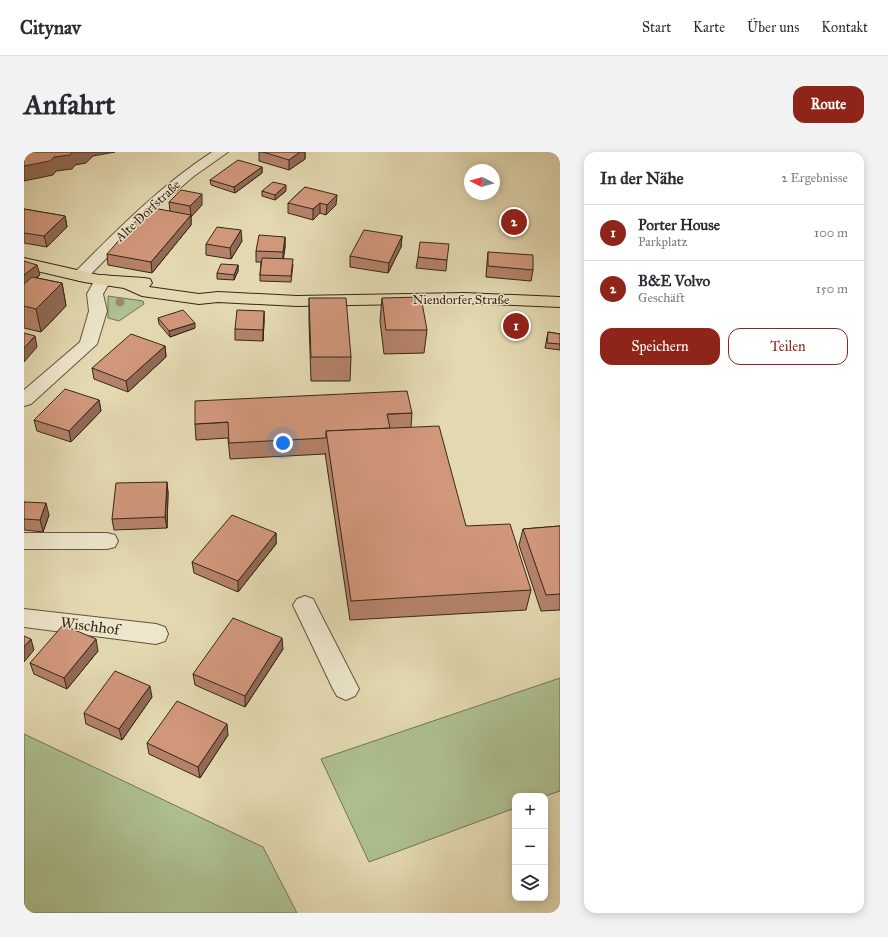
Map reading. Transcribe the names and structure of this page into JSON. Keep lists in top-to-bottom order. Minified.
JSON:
{"streets":{"main road":["Niendorfer Straße"],"street":["Alte Dorfstraße","Wischhof"]},"crossings":[["Alte Dorfstraße","Niendorfer Straße"]],"north":"left","page":{"header":"Citynav","nav":["Start","Karte","Über uns","Kontakt"],"buttons":["Route",["Speichern","Teilen"]],"title":"Anfahrt","heading":["In der Nähe","2 Ergebnisse"],"list":[{"mark":"1","name":"Porter House","note":"Parkplatz","value":"100 m"},{"mark":"2","name":"B&E Volvo","note":"Geschäft","value":"150 m"}],"pins":["2","1"],"map_buttons":["+","−"]}}
